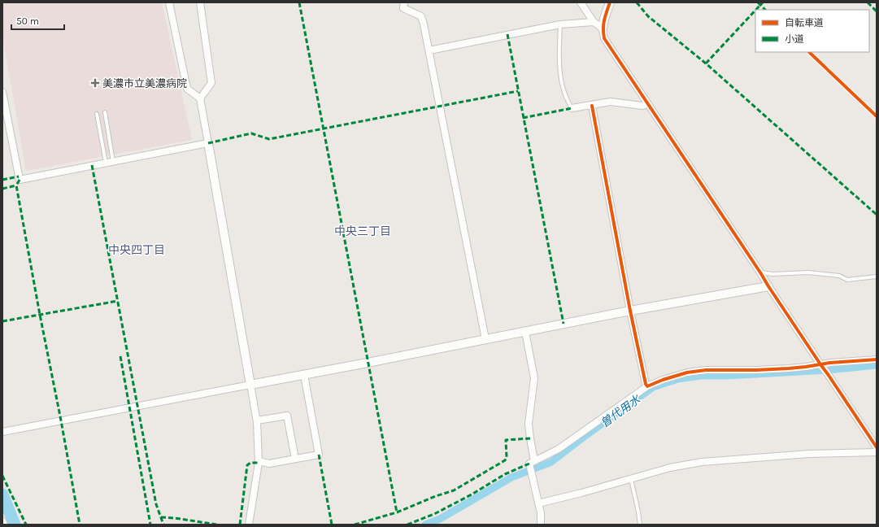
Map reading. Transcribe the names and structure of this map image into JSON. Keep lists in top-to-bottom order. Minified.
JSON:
{"districts":["中央三丁目","中央四丁目"],"water":["曽代用水"],"places":{"health":["美濃市立美濃病院"]},"legend":["自転車道","小道"],"scale_bar":"50 m"}
